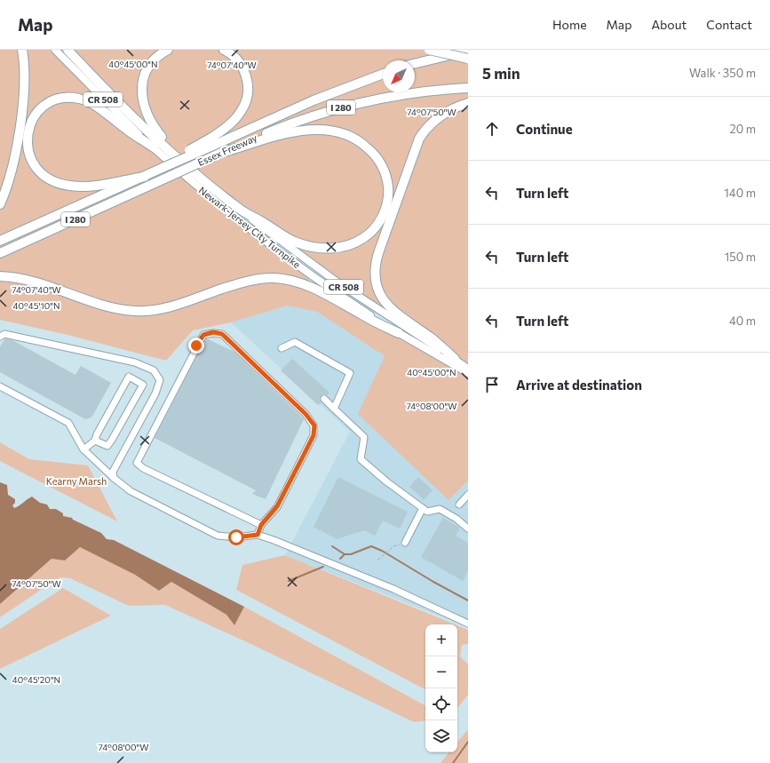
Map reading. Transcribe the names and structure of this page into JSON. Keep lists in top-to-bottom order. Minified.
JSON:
{"streets":{"highway":["CR 508","I 280","Essex Freeway","Newark-Jersey City Turnpike"]},"parks":["Kearny Marsh"],"north":"bottom left","page":{"header":"Map","nav":["Home","Map","About","Contact"],"heading":["5 min","Walk · 350 m"],"list":[["Continue","20 m"],["Turn left","140 m"],["Turn left","150 m"],["Turn left","40 m"],"Arrive at destination"],"map_buttons":["+","−"]},"coordinates":["40°45'00\"N","74°07'40\"W","74°07'50\"W","40°45'10\"N","74°08'00\"W","40°45'20\"N"]}
